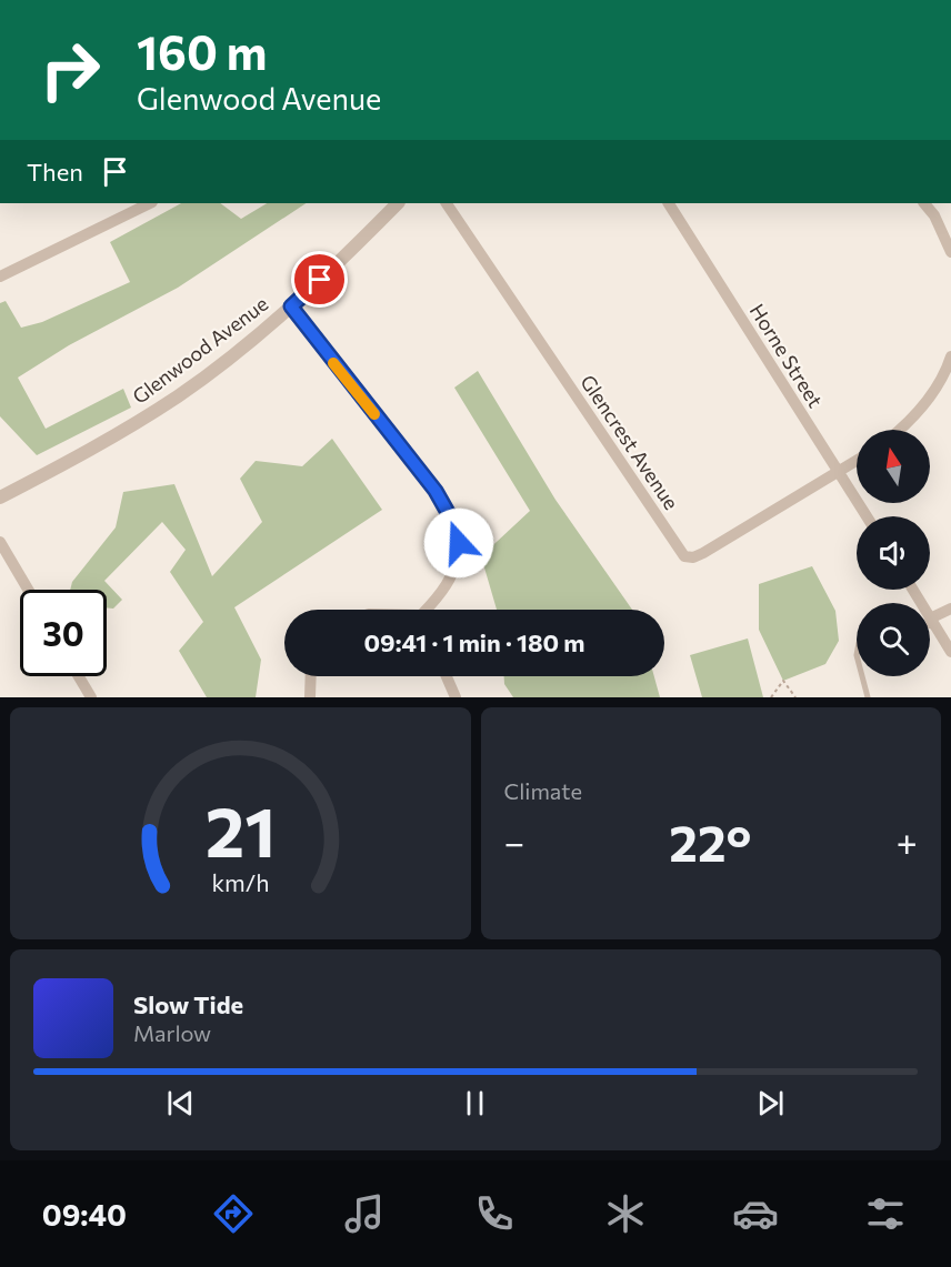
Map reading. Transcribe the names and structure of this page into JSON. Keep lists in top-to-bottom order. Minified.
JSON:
{"streets":{"street":["Glenwood Avenue","Horne Street","Glencrest Avenue"]},"crossings":[["Horne Street","Glencrest Avenue"]],"north":"top","page":{"turn":["160 m","Glenwood Avenue"],"then":"Then","limit":"30","trip":"09:41 · 1 min · 180 m","tile":"Climate","heat":["−","22°","+"],"song":["Slow Tide","Marlow"],"tabs":"09:40","gauge":["21","km/h"]}}
